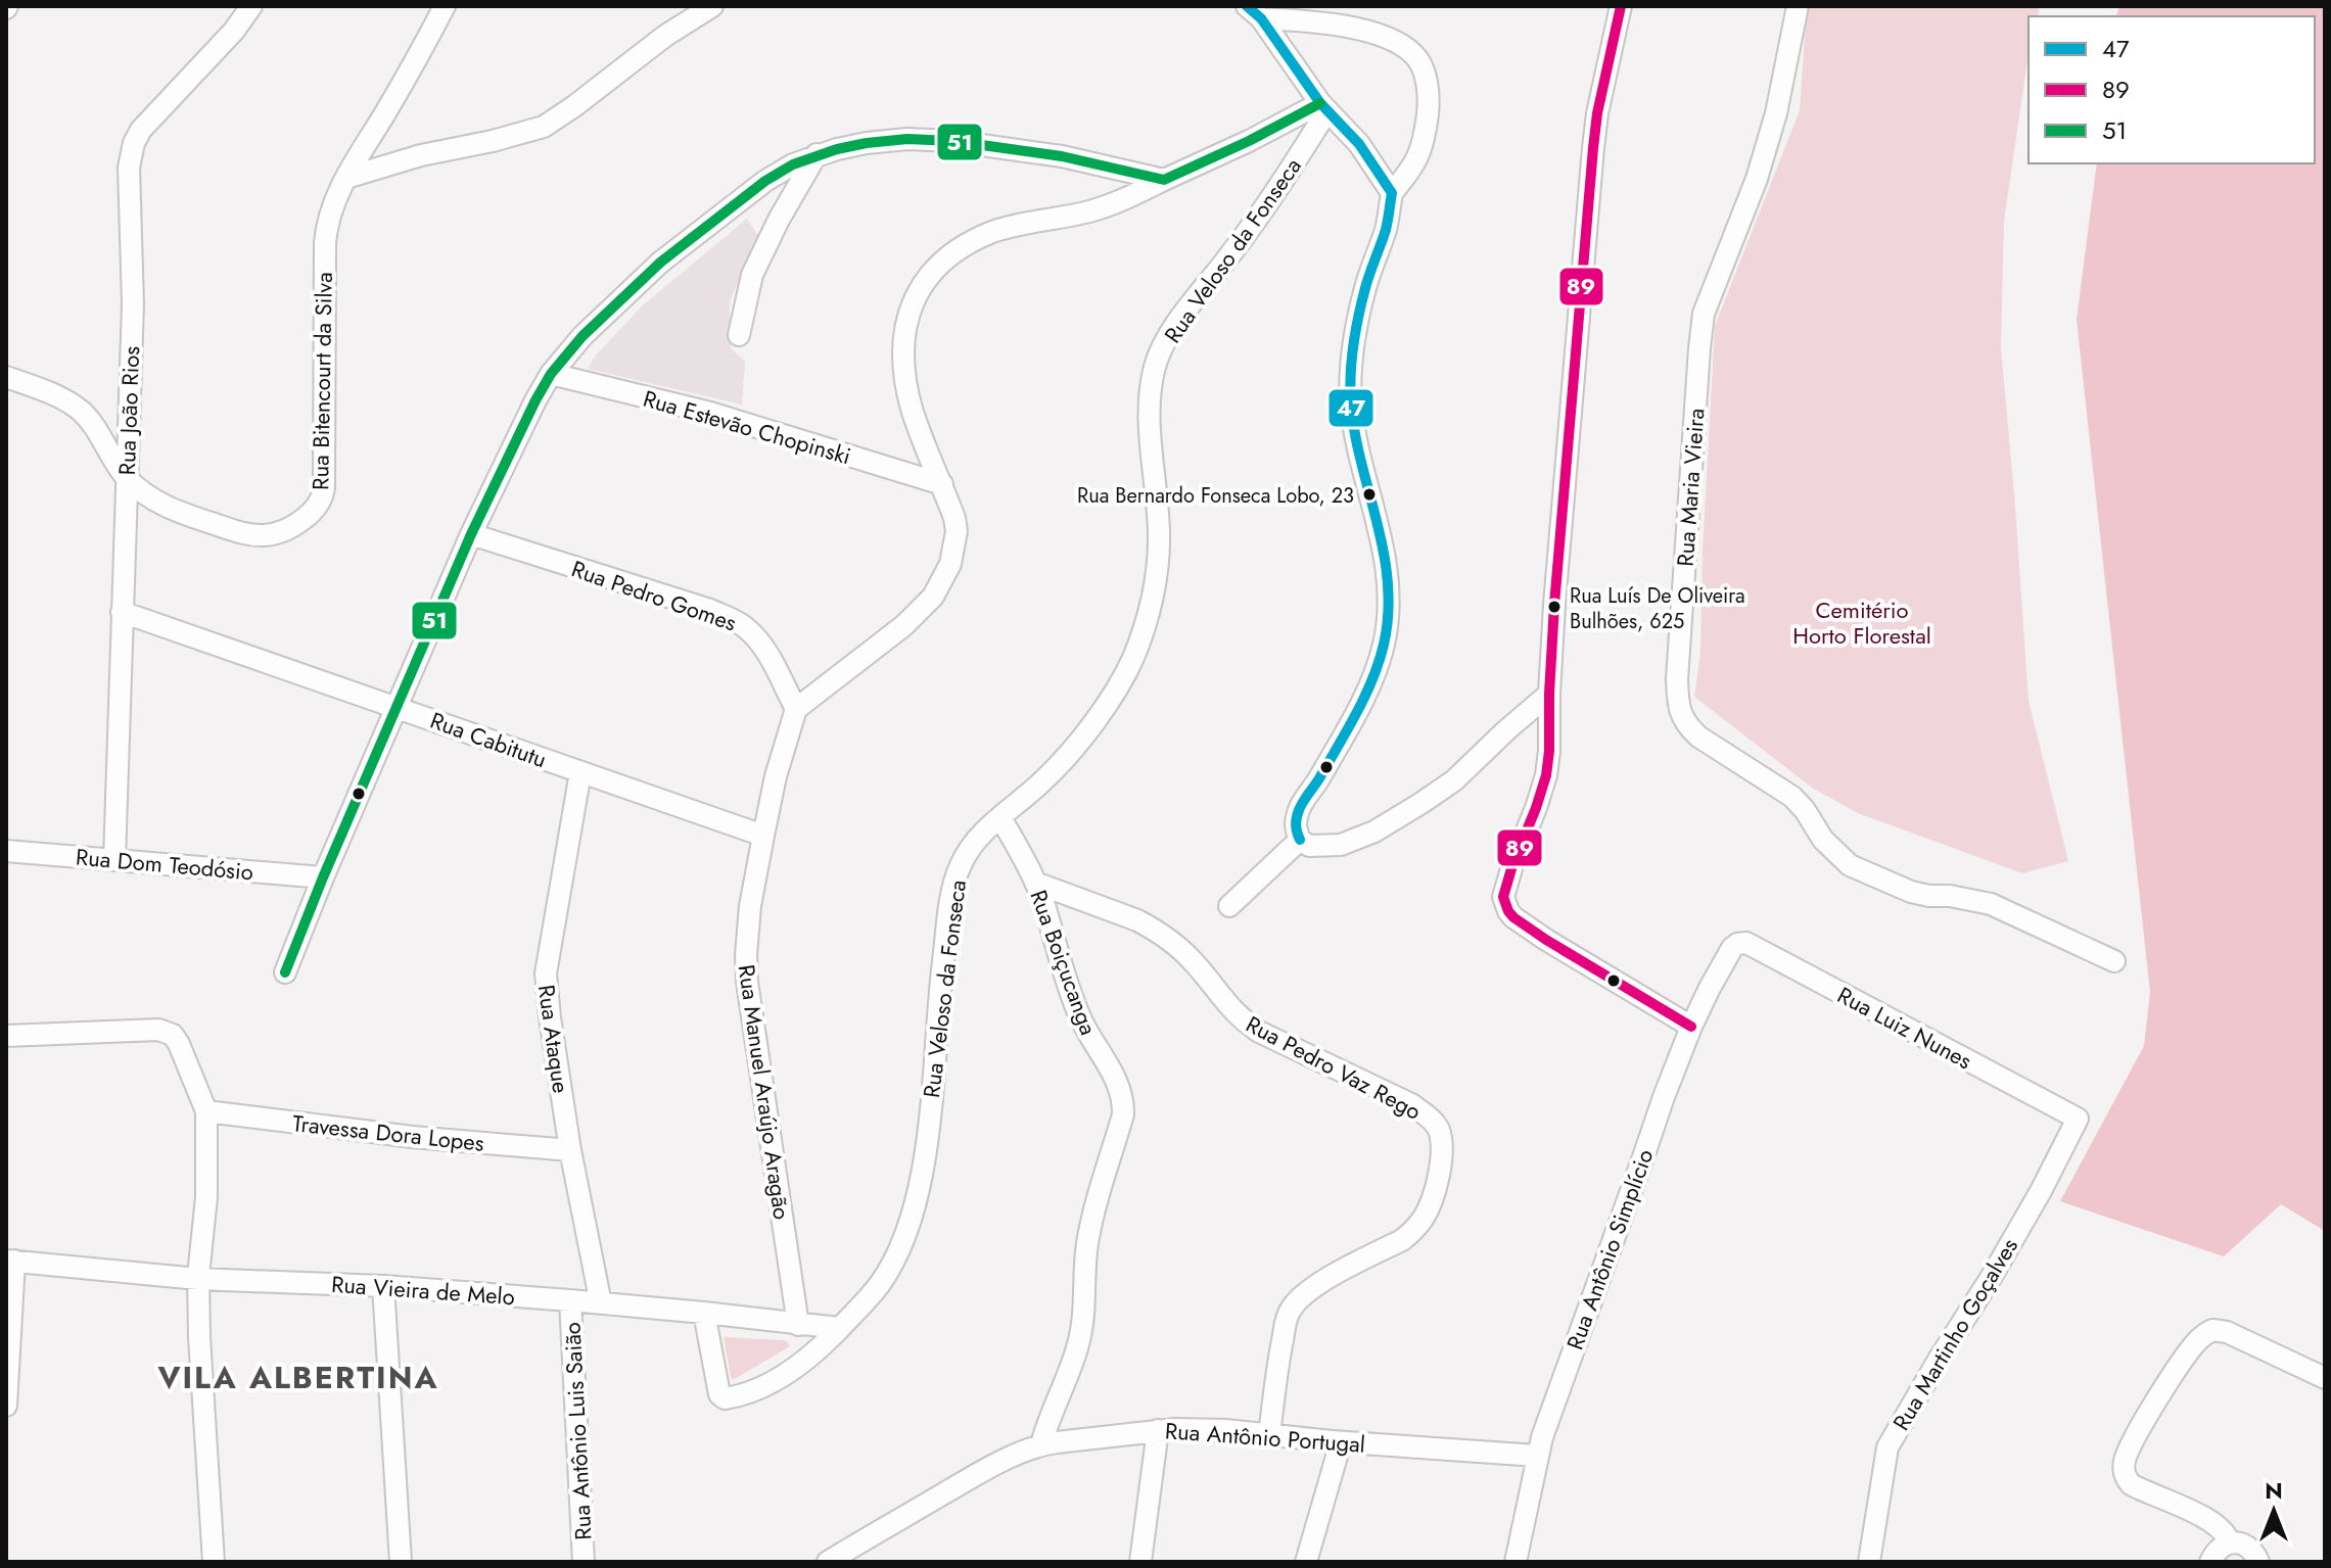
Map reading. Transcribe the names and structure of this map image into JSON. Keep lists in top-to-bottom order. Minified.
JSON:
{"streets":{"street":["Rua Veloso da Fonseca","Rua Bitencourt da Silva","Rua João Rios","Rua Estevão Chopinski","Rua Maria Vieira","Rua Pedro Gomes","Rua Cabitutu","Rua Dom Teodósio","Rua Boiçucanga","Rua Luiz Nunes","Rua Ataque","Rua Pedro Vaz Rego","Rua Manuel Araújo Aragão","Travessa Dora Lopes","Rua Antônio Simplício","Rua Vieira de Melo","Rua Martinho Goçalves","Rua Antônio Luis Saião","Rua Antônio Portugal"]},"crossings":[["Rua Veloso da Fonseca","Rua Boiçucanga"],["Rua Veloso da Fonseca","Rua Vieira de Melo"],["Rua Bitencourt da Silva","Rua João Rios"],["Rua João Rios","Rua Cabitutu"],["Rua João Rios","Rua Dom Teodósio"],["Rua Pedro Gomes","Rua Manuel Araújo Aragão"],["Rua Cabitutu","Rua Ataque"],["Rua Cabitutu","Rua Manuel Araújo Aragão"],["Rua Boiçucanga","Rua Pedro Vaz Rego"],["Rua Boiçucanga","Rua Antônio Portugal"],["Rua Luiz Nunes","Rua Antônio Simplício"],["Rua Luiz Nunes","Rua Martinho Goçalves"],["Rua Ataque","Travessa Dora Lopes"],["Rua Ataque","Rua Vieira de Melo"],["Rua Pedro Vaz Rego","Rua Antônio Portugal"],["Rua Manuel Araújo Aragão","Rua Vieira de Melo"],["Rua Antônio Simplício","Rua Antônio Portugal"],["Rua Vieira de Melo","Rua Antônio Luis Saião"]],"districts":["VILA ALBERTINA"],"parks":["Cemitério Horto Florestal"],"places":["Rua Bernardo Fonseca Lobo, 23","Rua Luís De Oliveira Bulhões, 625"],"lines":["transit line 47","transit line 89","transit line 51"],"legend":["47","89","51"],"north":"top"}
